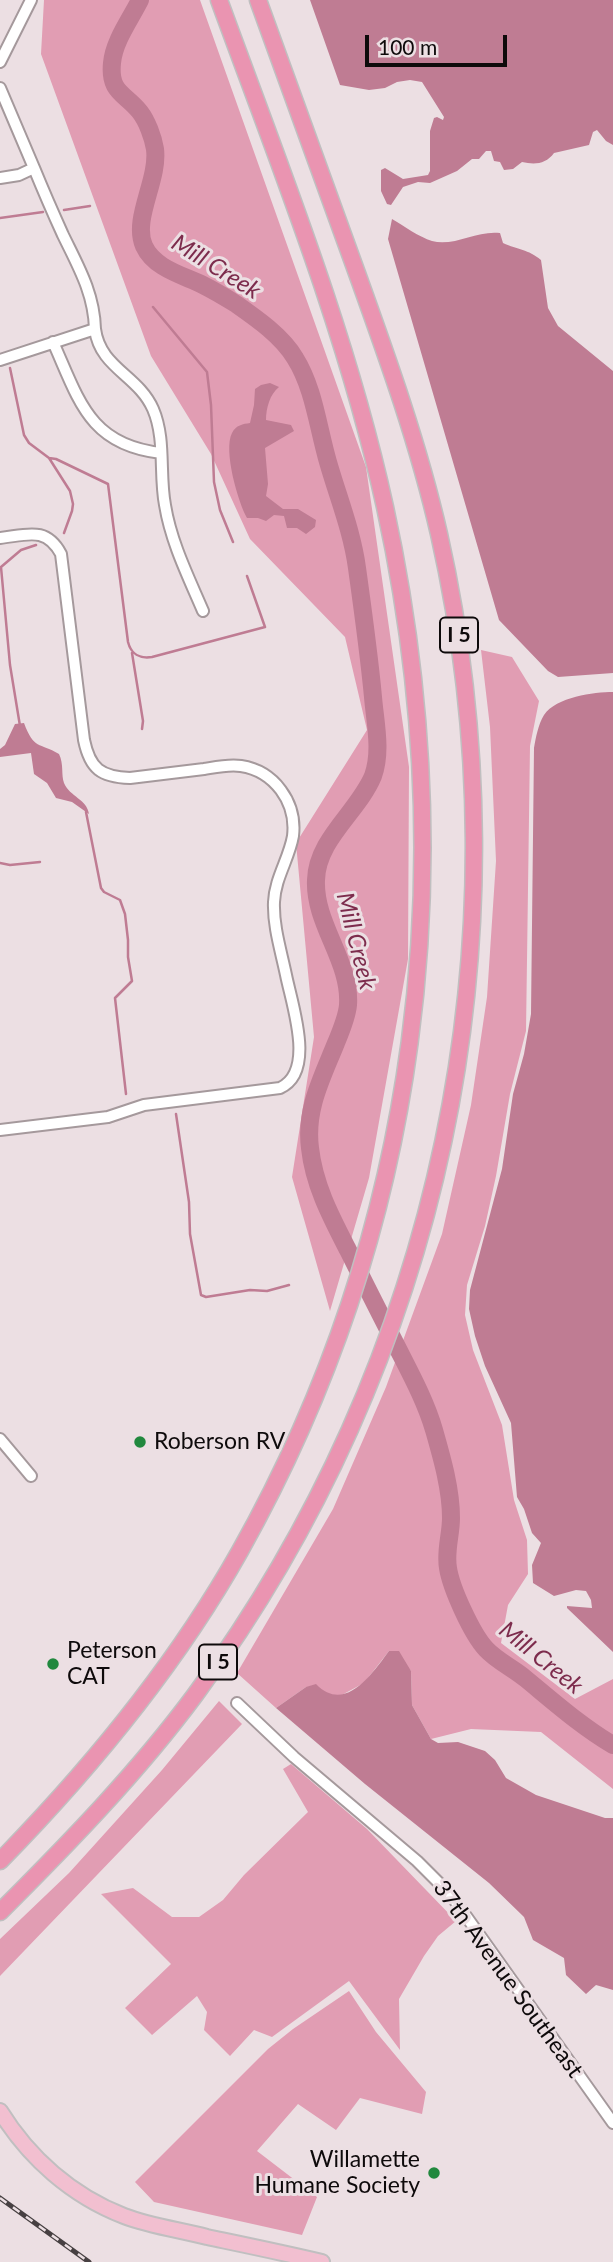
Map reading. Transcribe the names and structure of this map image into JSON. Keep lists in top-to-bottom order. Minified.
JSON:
{"streets":{"highway":["I 5"],"street":["37th Avenue Southeast"]},"water":["Mill Creek"],"places":["Roberson RV","Peterson CAT","Willamette Humane Society"],"scale_bar":"100 m"}
